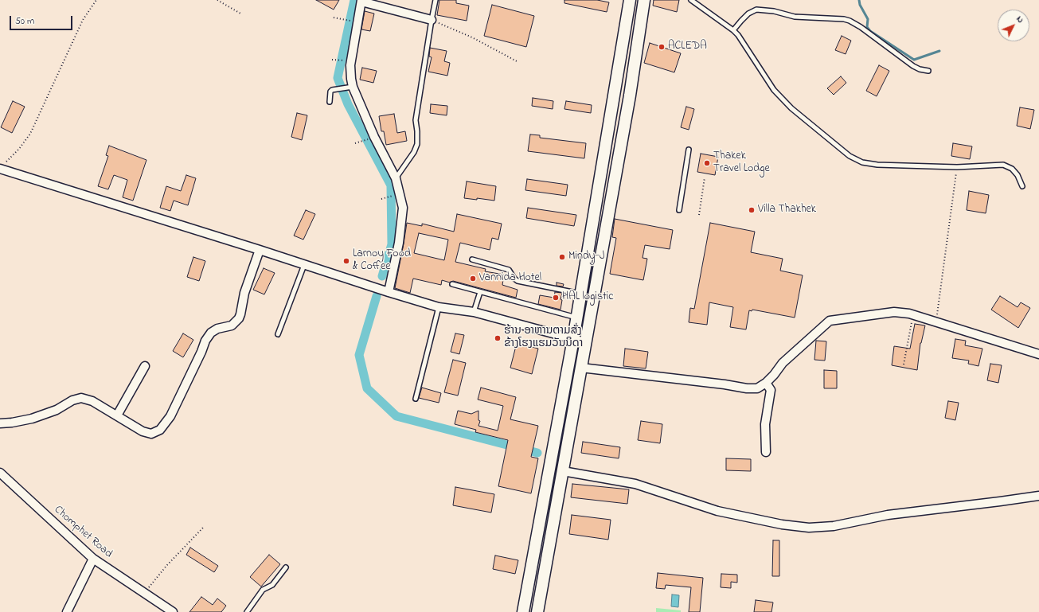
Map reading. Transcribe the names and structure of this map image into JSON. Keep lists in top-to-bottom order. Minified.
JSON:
{"streets":{"street":["Chomphet Road"]},"places":["ACLEDA","Thakek Travel Lodge","Villa Thakhek","Mindy-J","Larnoy Food & Coffee","Vannida Hotel","HAL logistic","ຮ້ານ ອາຫານຕາມສັ່ງ ຂ້າງໂຮງແຮມວັນນິດາ"],"scale_bar":"50 m","north":"top right"}
